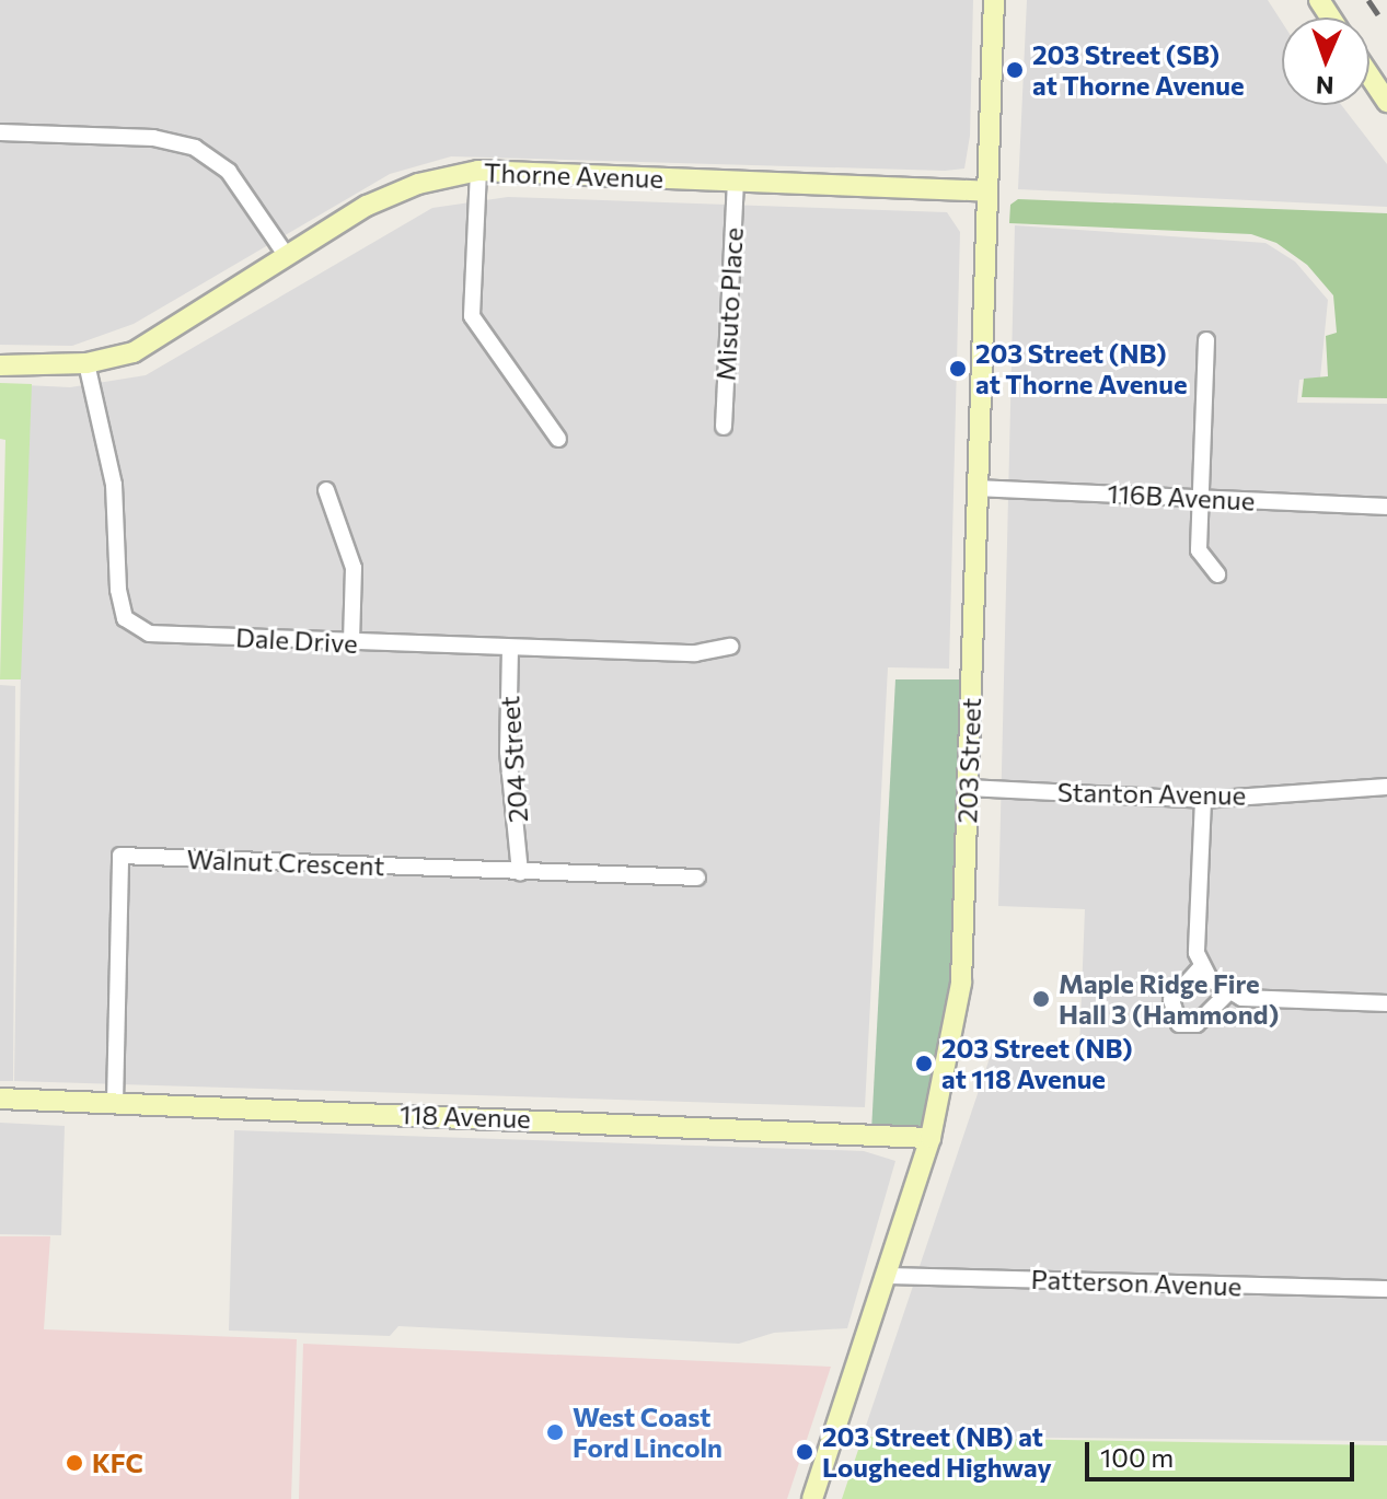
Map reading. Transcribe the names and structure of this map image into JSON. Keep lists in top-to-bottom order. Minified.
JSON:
{"streets":{"street":["Thorne Avenue","Misuto Place","116B Avenue","Dale Drive","204 Street","203 Street","Stanton Avenue","Walnut Crescent","118 Avenue","Patterson Avenue"]},"crossings":[["Thorne Avenue","Misuto Place"],["Thorne Avenue","Dale Drive"],["Thorne Avenue","203 Street"],["116B Avenue","203 Street"],["Dale Drive","204 Street"],["204 Street","Walnut Crescent"],["203 Street","Stanton Avenue"],["203 Street","118 Avenue"],["203 Street","Patterson Avenue"],["Walnut Crescent","118 Avenue"]],"places":["203 Street (SB) at Thorne Avenue","203 Street (NB) at Thorne Avenue","Maple Ridge Fire Hall 3 (Hammond)","203 Street (NB) at 118 Avenue","West Coast Ford Lincoln","203 Street (NB) at Lougheed Highway","KFC"],"scale_bar":"100 m","north":"bottom"}
